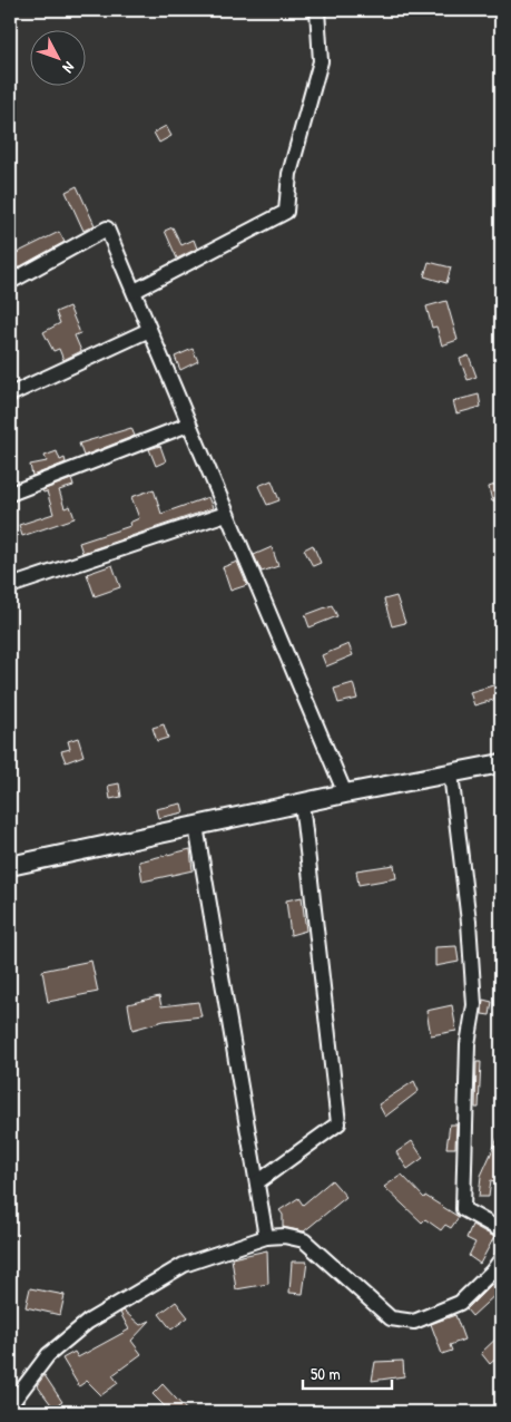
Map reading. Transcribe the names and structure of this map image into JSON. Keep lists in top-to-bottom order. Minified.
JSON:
{"scale_bar":"50 m","north":"bottom right"}
